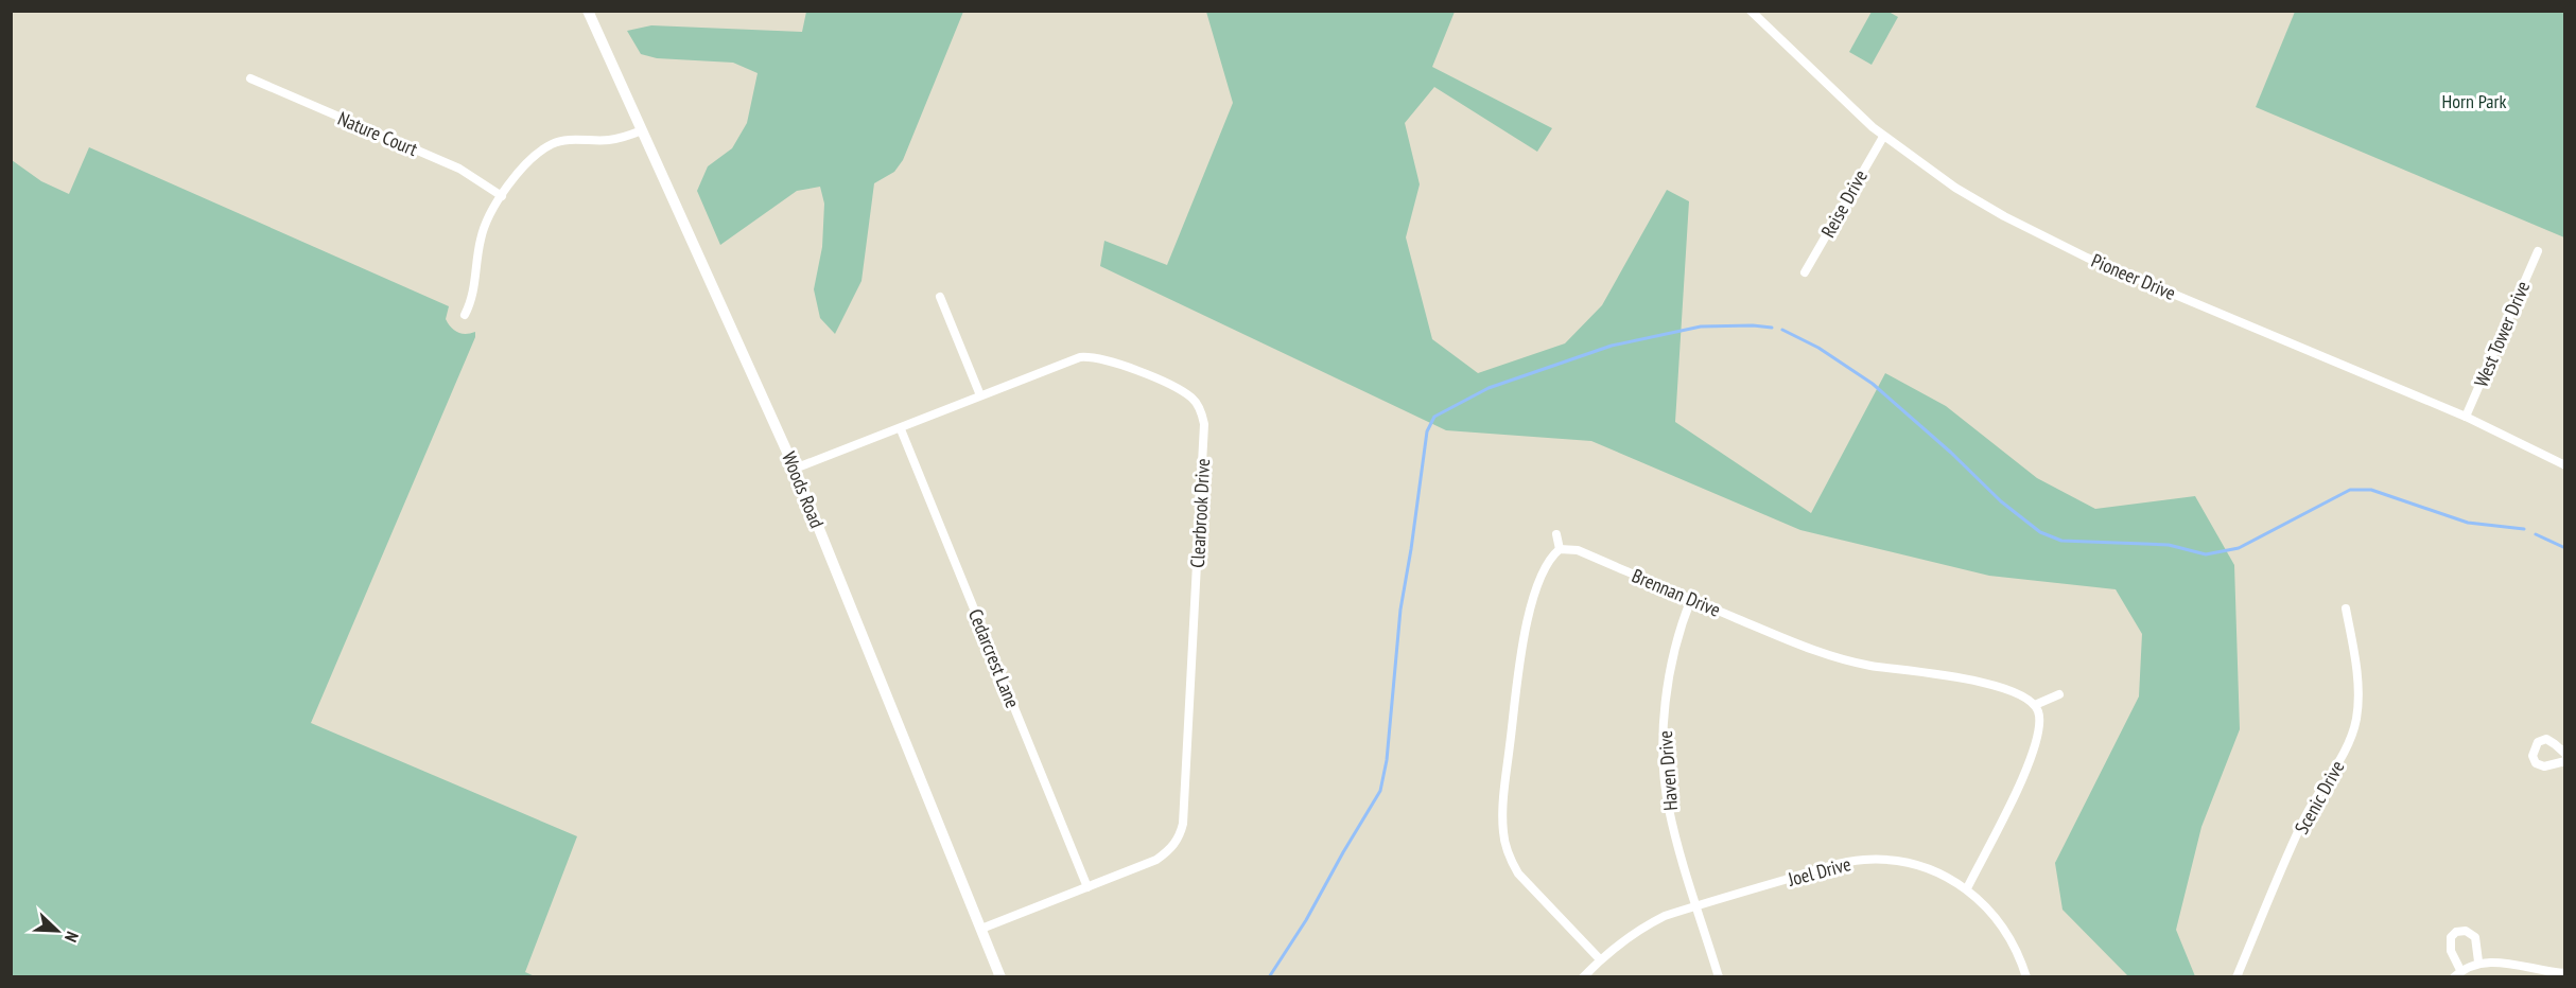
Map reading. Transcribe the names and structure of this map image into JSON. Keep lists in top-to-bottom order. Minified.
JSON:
{"streets":{"street":["Nature Court","Reise Drive","Pioneer Drive","West Tower Drive","Woods Road","Clearbrook Drive","Brennan Drive","Cedarcrest Lane","Haven Drive","Scenic Drive","Joel Drive"]},"crossings":[["Reise Drive","Pioneer Drive"],["Pioneer Drive","West Tower Drive"],["Woods Road","Clearbrook Drive"],["Clearbrook Drive","Cedarcrest Lane"],["Brennan Drive","Haven Drive"],["Haven Drive","Joel Drive"]],"parks":["Horn Park"],"north":"bottom right"}
